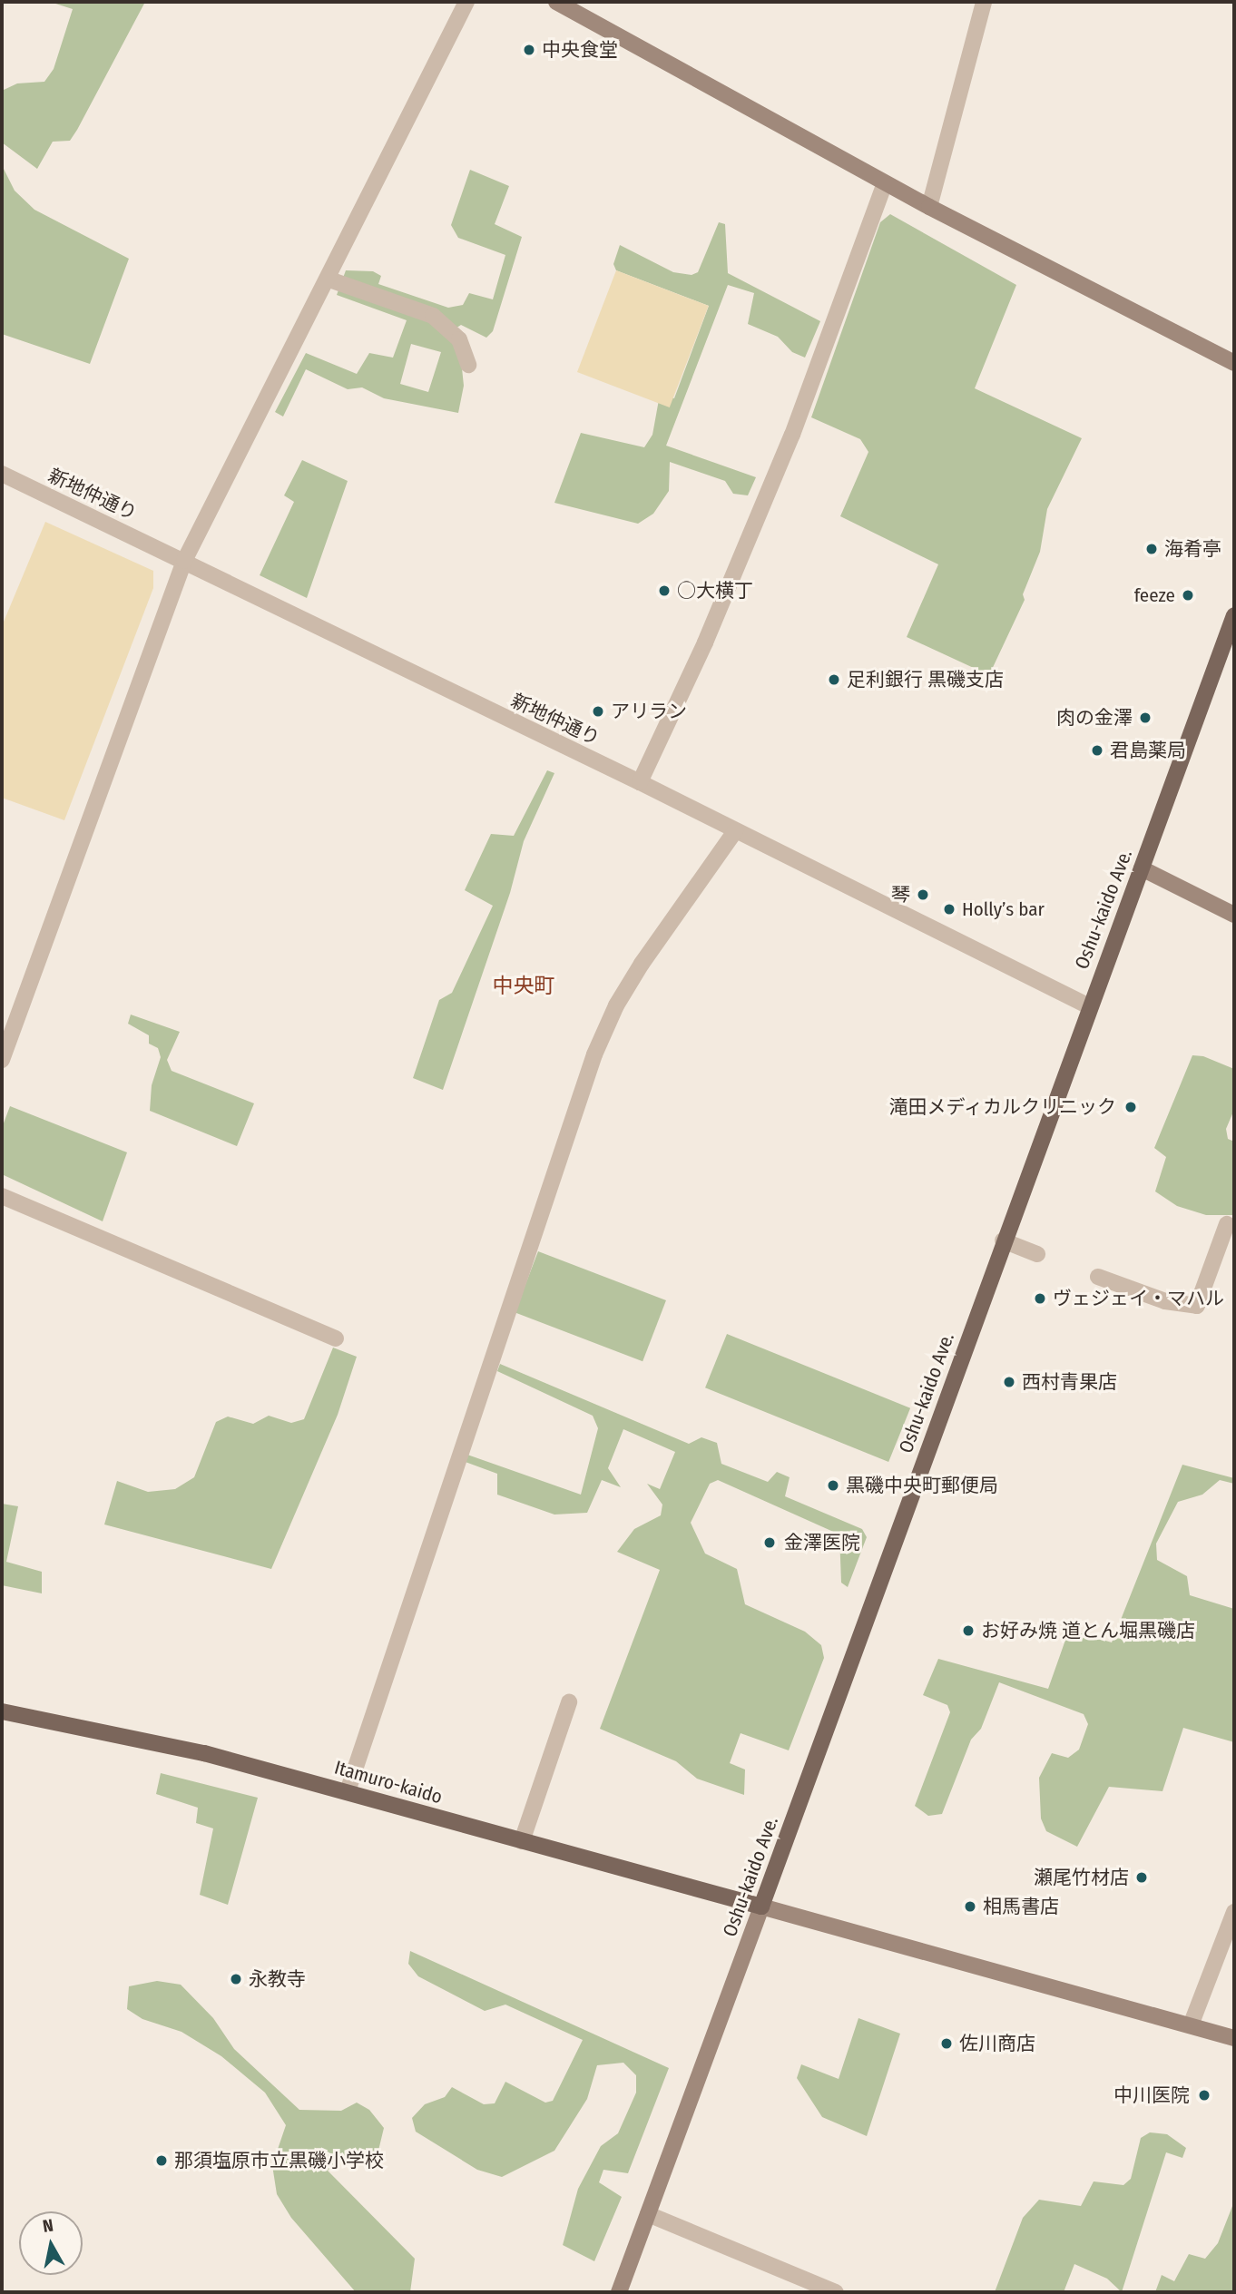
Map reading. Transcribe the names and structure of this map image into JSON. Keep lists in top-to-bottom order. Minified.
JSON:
{"streets":{"main road":["Oshu-kaido Ave.","Itamuro-kaido"],"street":["新地仲通り"]},"crossings":[["新地仲通り","Oshu-kaido Ave."],["Oshu-kaido Ave.","Itamuro-kaido"]],"districts":["中央町"],"places":["中央食堂","海肴亭","○大横丁","feeze","足利銀行 黒磯支店","アリラン","肉の金澤","君島薬局","琴","Holly’s bar","滝田メディカルクリニック","ヴェジェイ・マハル","西村青果店","黒磯中央町郵便局","金澤医院","お好み焼 道とん堀黒磯店","瀬尾竹材店","相馬書店","永教寺","佐川商店","中川医院","那須塩原市立黒磯小学校"],"north":"top"}
